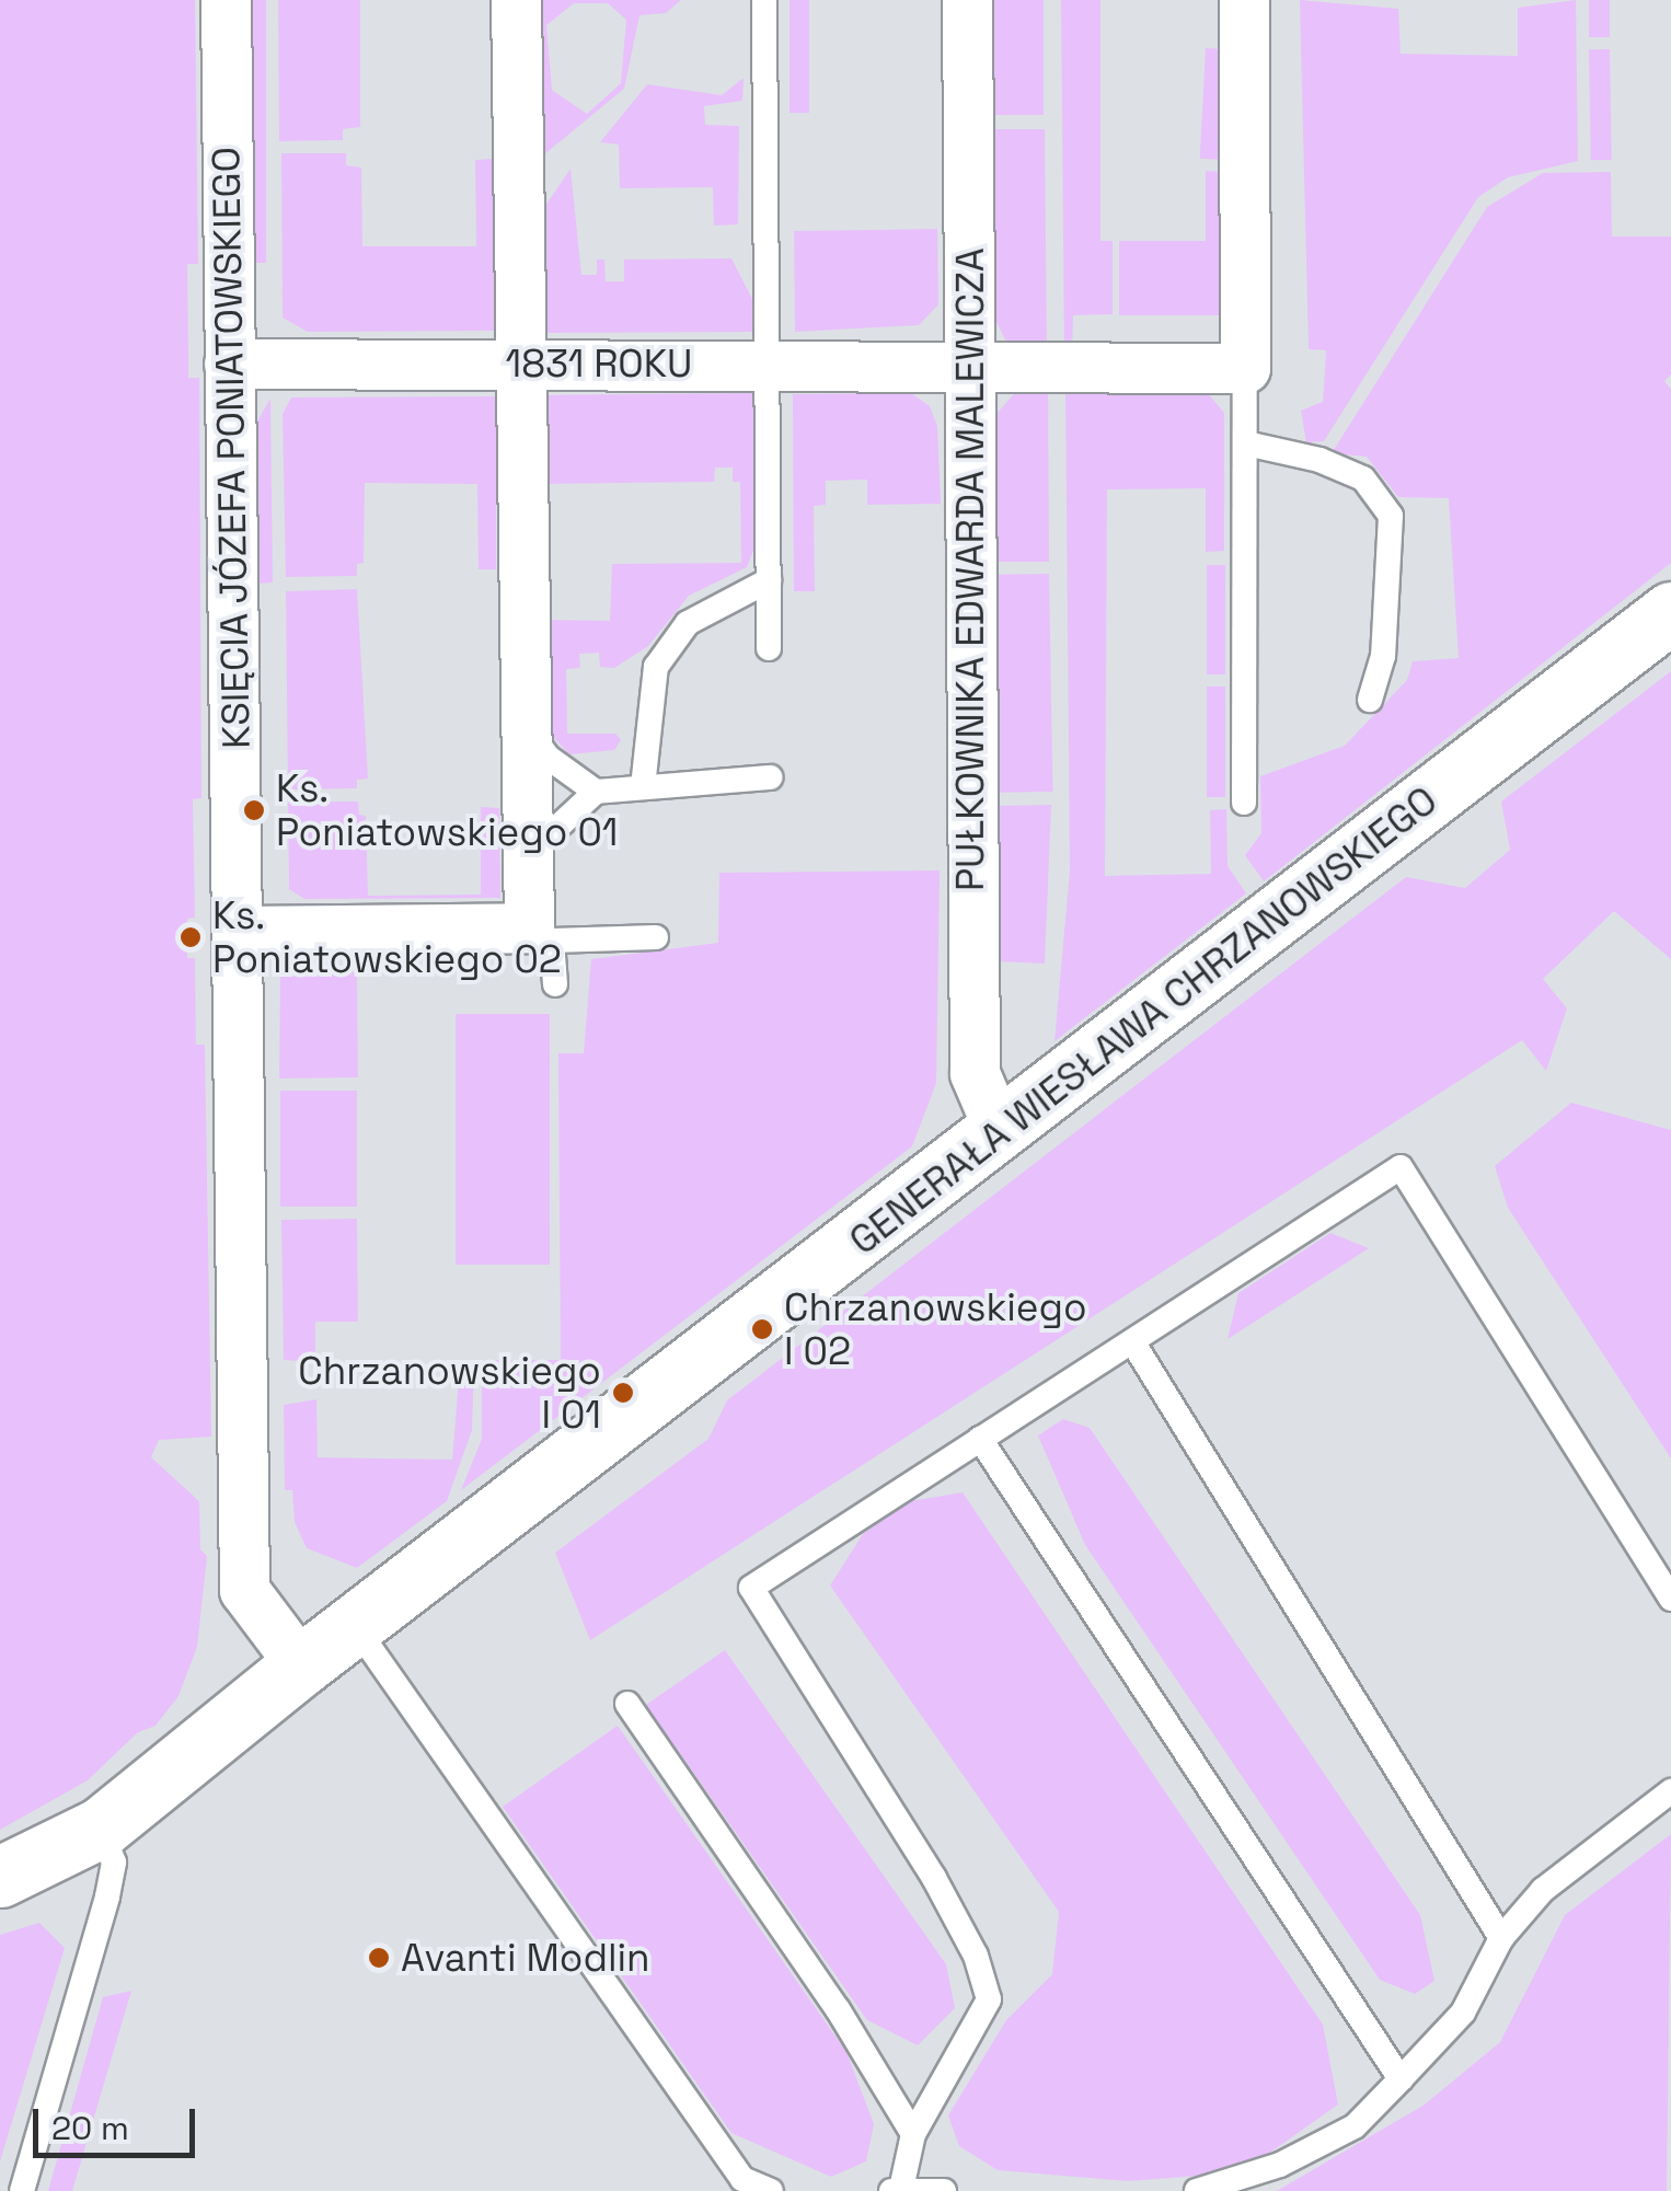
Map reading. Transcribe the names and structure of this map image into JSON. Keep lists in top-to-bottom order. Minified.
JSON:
{"streets":{"street":["1831 ROKU","KSIĘCIA JÓZEFA PONIATOWSKIEGO","PUŁKOWNIKA EDWARDA MALEWICZA","GENERAŁA WIESŁAWA CHRZANOWSKIEGO"]},"crossings":[["1831 ROKU","KSIĘCIA JÓZEFA PONIATOWSKIEGO"],["1831 ROKU","PUŁKOWNIKA EDWARDA MALEWICZA"],["KSIĘCIA JÓZEFA PONIATOWSKIEGO","GENERAŁA WIESŁAWA CHRZANOWSKIEGO"],["PUŁKOWNIKA EDWARDA MALEWICZA","GENERAŁA WIESŁAWA CHRZANOWSKIEGO"]],"places":["Ks. Poniatowskiego 01","Ks. Poniatowskiego 02","Chrzanowskiego I 02","Chrzanowskiego I 01","Avanti Modlin"],"scale_bar":"20 m"}
